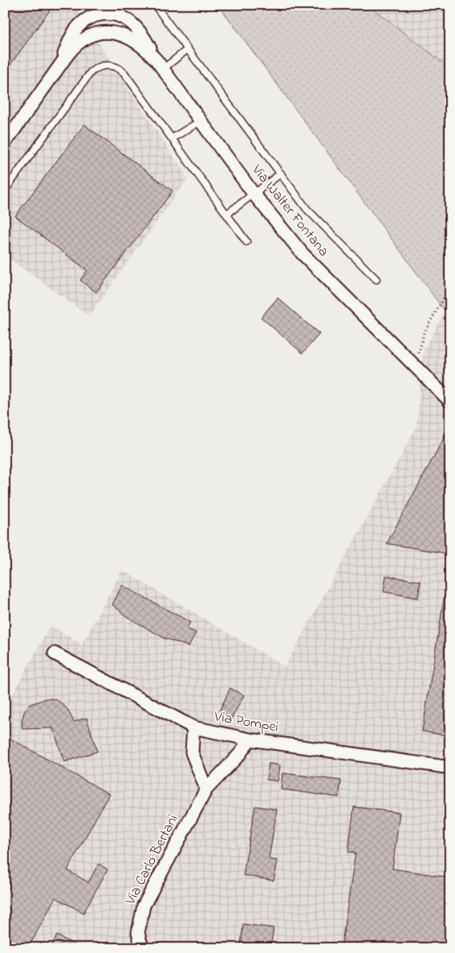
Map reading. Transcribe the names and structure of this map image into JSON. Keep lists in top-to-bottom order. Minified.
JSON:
{"streets":{"street":["Via Walter Fontana","Via Pompei","Via Carlo Bertani"]},"crossings":[["Via Pompei","Via Carlo Bertani"]]}
